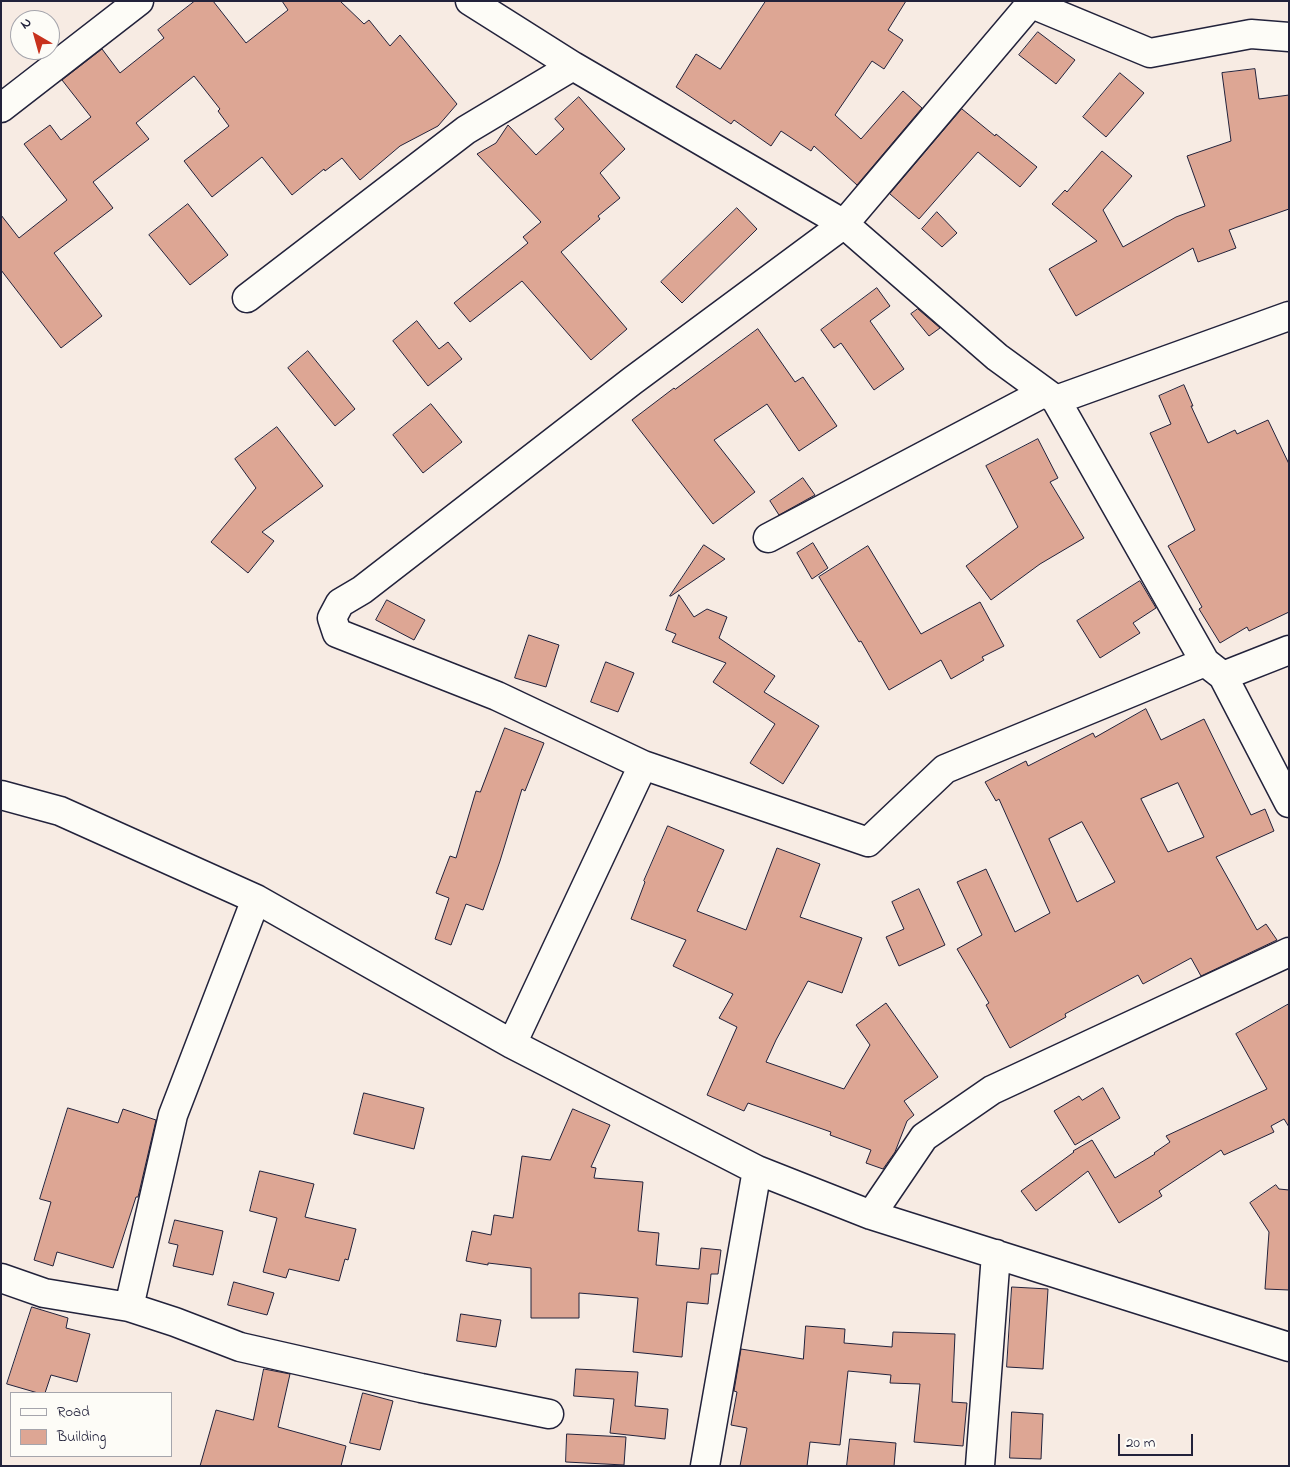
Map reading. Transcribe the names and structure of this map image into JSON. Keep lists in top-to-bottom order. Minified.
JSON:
{"legend":["Road","Building"],"scale_bar":"20 m","north":"top left"}
